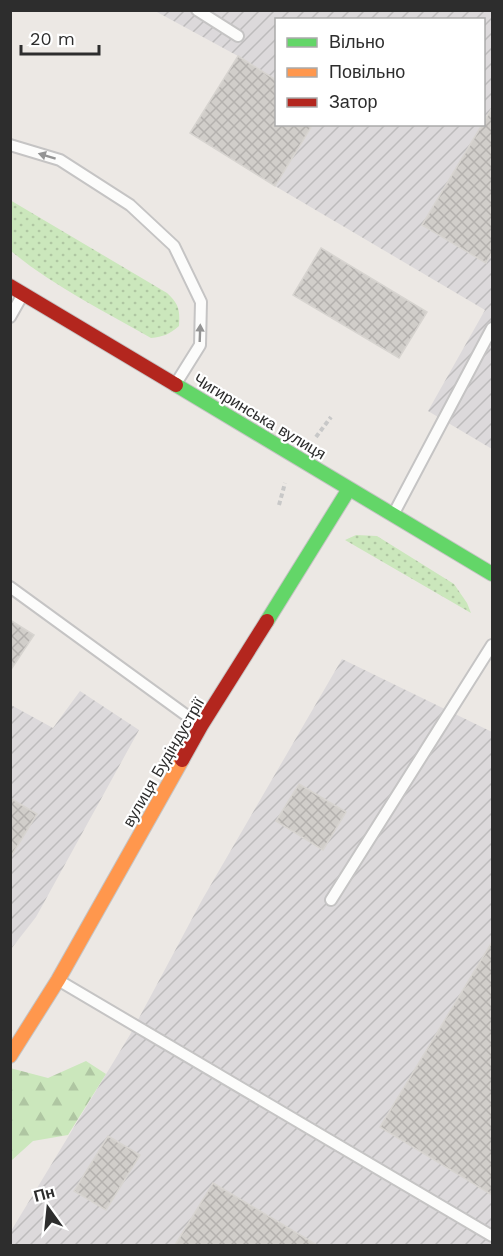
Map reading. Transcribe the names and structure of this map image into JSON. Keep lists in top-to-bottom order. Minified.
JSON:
{"streets":{"street":["Чигиринська вулиця","вулиця Будіндустрії"]},"crossings":[["Чигиринська вулиця","вулиця Будіндустрії"]],"legend":["Вільно","Повільно","Затор"],"scale_bar":"20 m","north":"top"}
